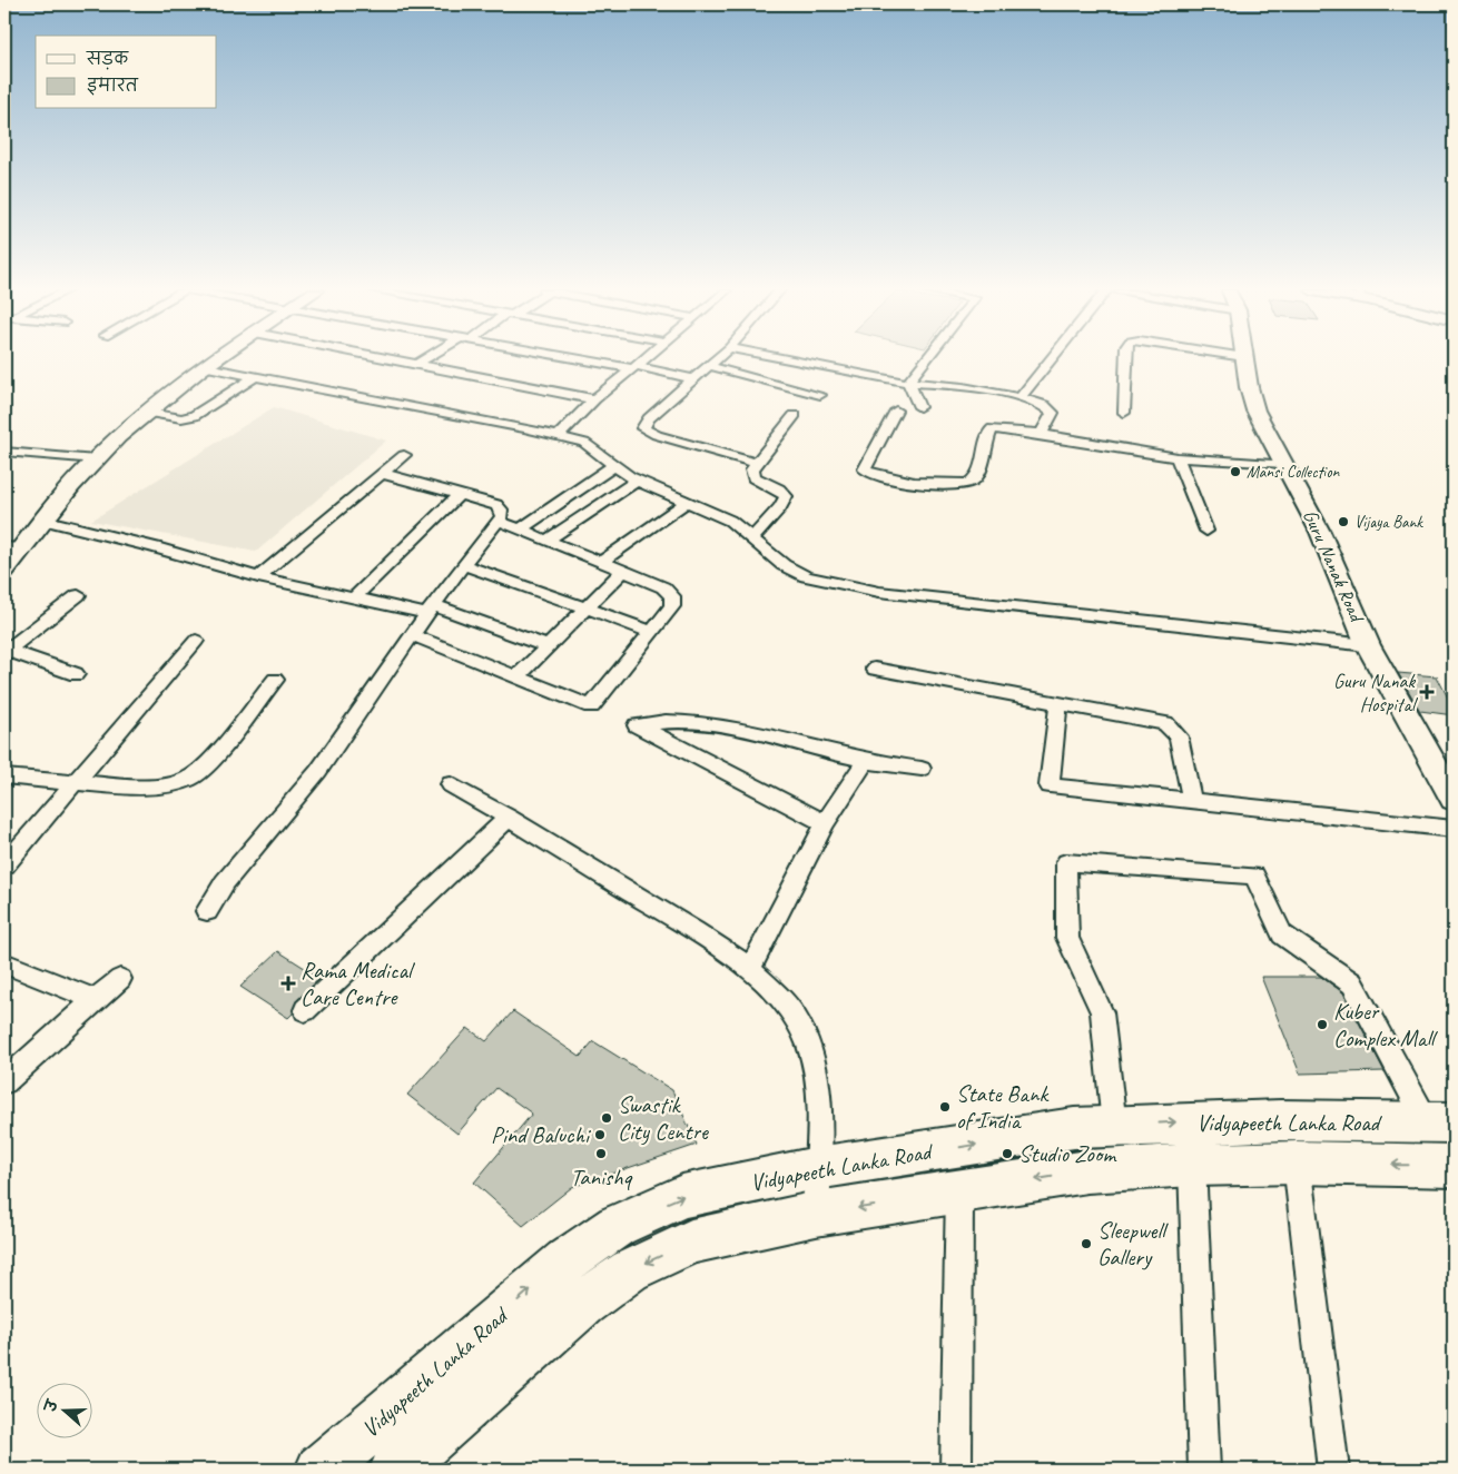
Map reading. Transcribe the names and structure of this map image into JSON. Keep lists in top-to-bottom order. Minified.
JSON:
{"streets":{"main road":["Vidyapeeth Lanka Road"],"street":["Guru Nanak Road"]},"places":{"other":["Mansi Collection","Vijaya Bank","Kuber Complex Mall","State Bank of India","Swastik City Centre","Pind Baluchi","Tanishq","Studio Zoom","Sleepwell Gallery"],"health":["Guru Nanak Hospital","Rama Medical Care Centre"]},"legend":["सड़क","इमारत"],"north":"left"}
